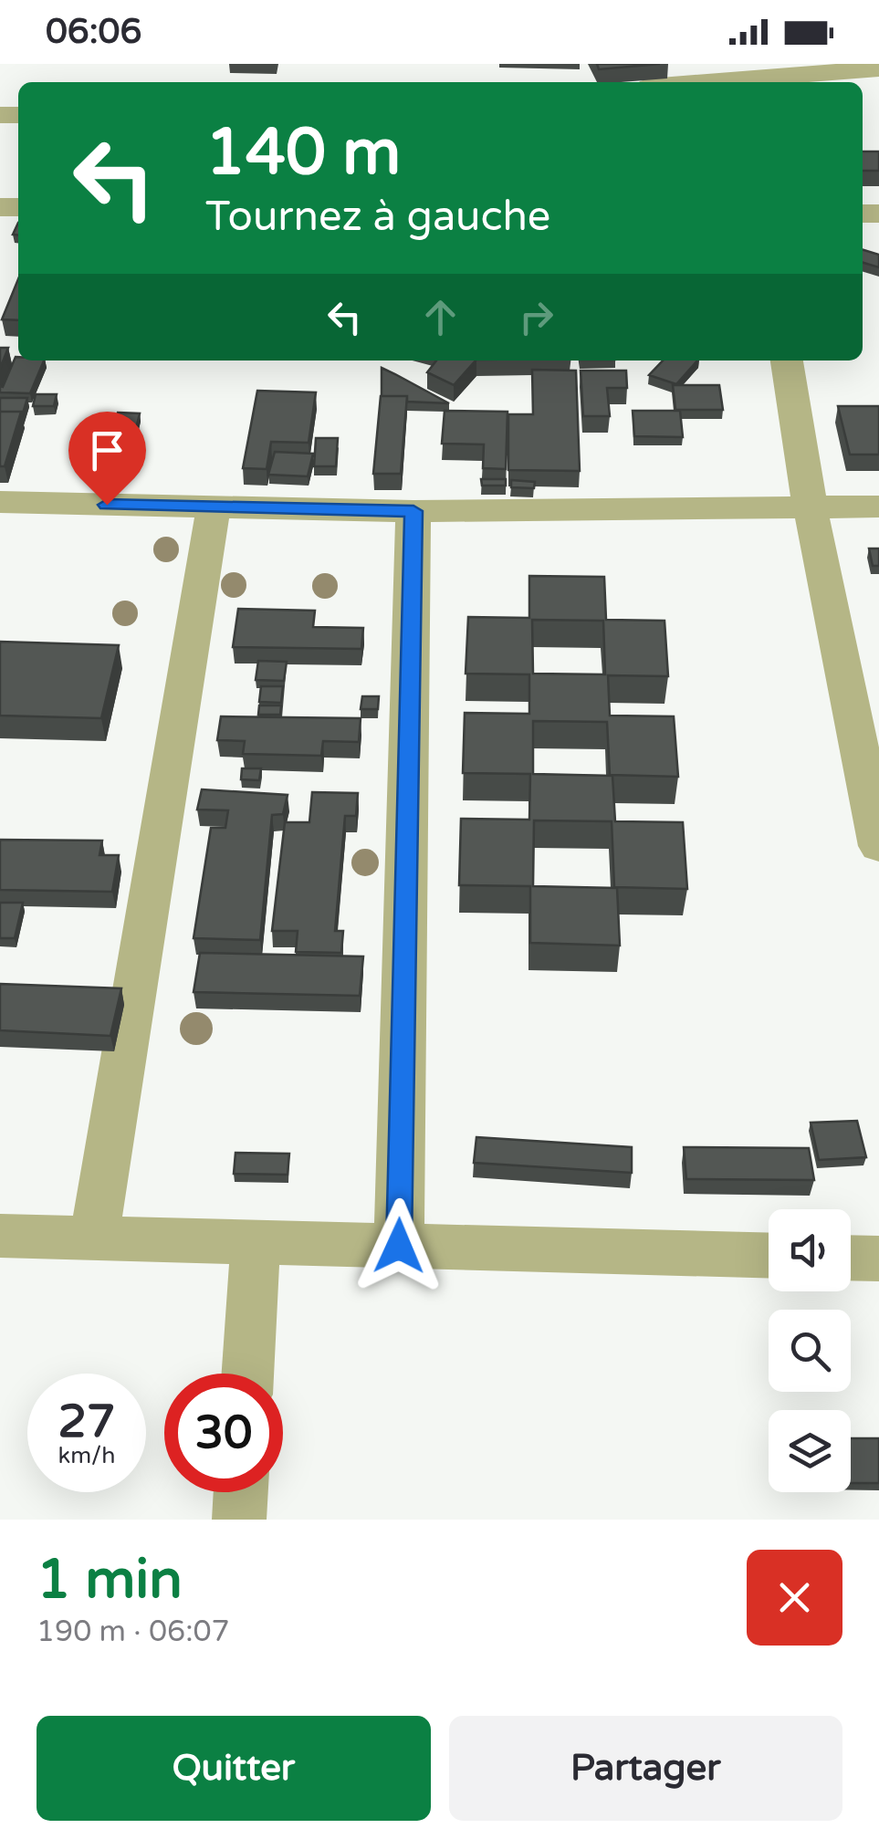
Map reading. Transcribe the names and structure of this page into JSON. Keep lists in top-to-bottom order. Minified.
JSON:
{"page":{"status":"06:06","turn":["140 m","Tournez à gauche"],"speed":"27 km/h","limit":"30","heading":["1 min","190 m · 06:07"],"buttons":["Quitter","Partager"]}}
